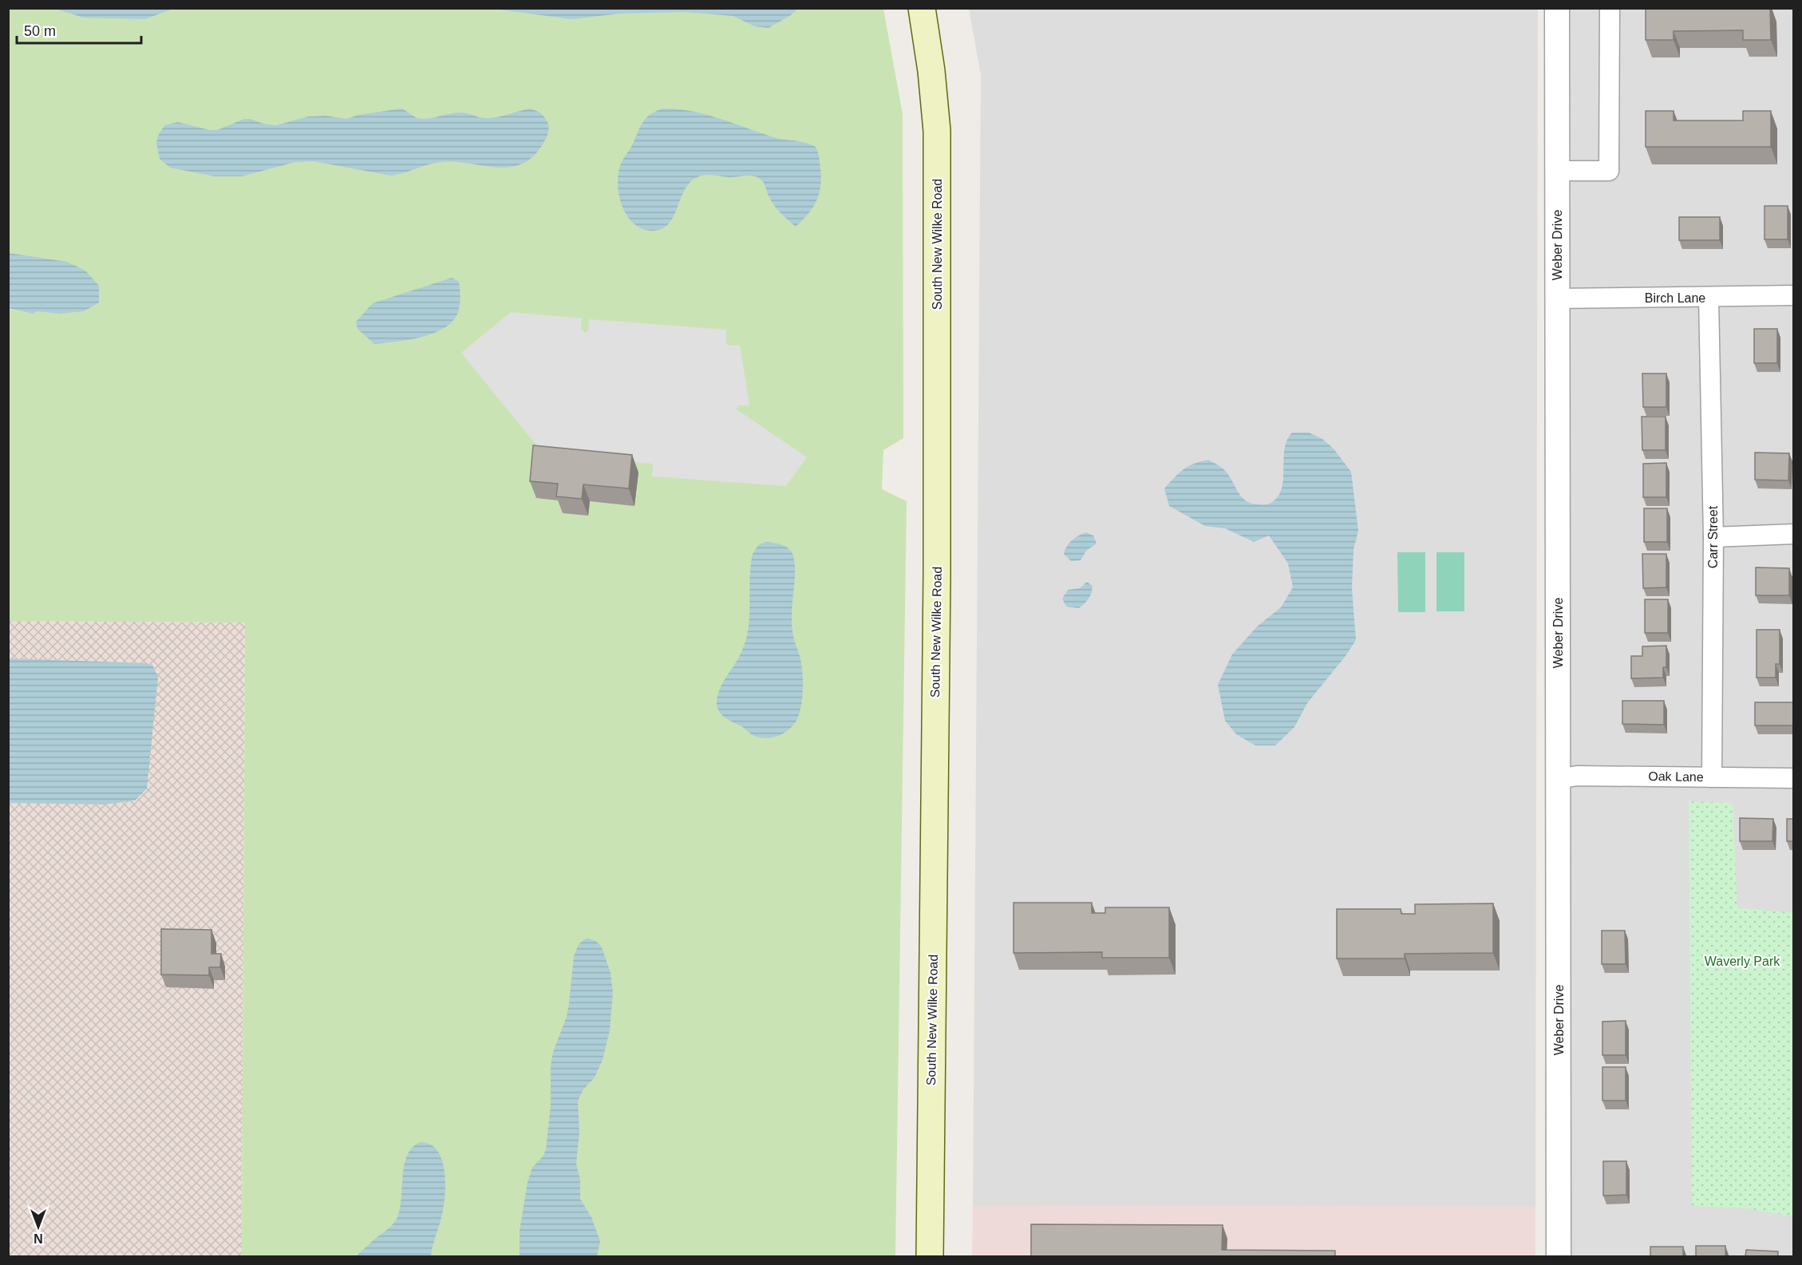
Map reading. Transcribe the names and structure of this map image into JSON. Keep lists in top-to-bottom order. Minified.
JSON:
{"streets":{"main road":["South New Wilke Road"],"street":["Weber Drive","Birch Lane","Carr Street","Oak Lane"]},"crossings":[["Weber Drive","Birch Lane"],["Weber Drive","Oak Lane"],["Birch Lane","Carr Street"],["Carr Street","Oak Lane"]],"parks":["Waverly Park"],"scale_bar":"50 m","north":"bottom"}
